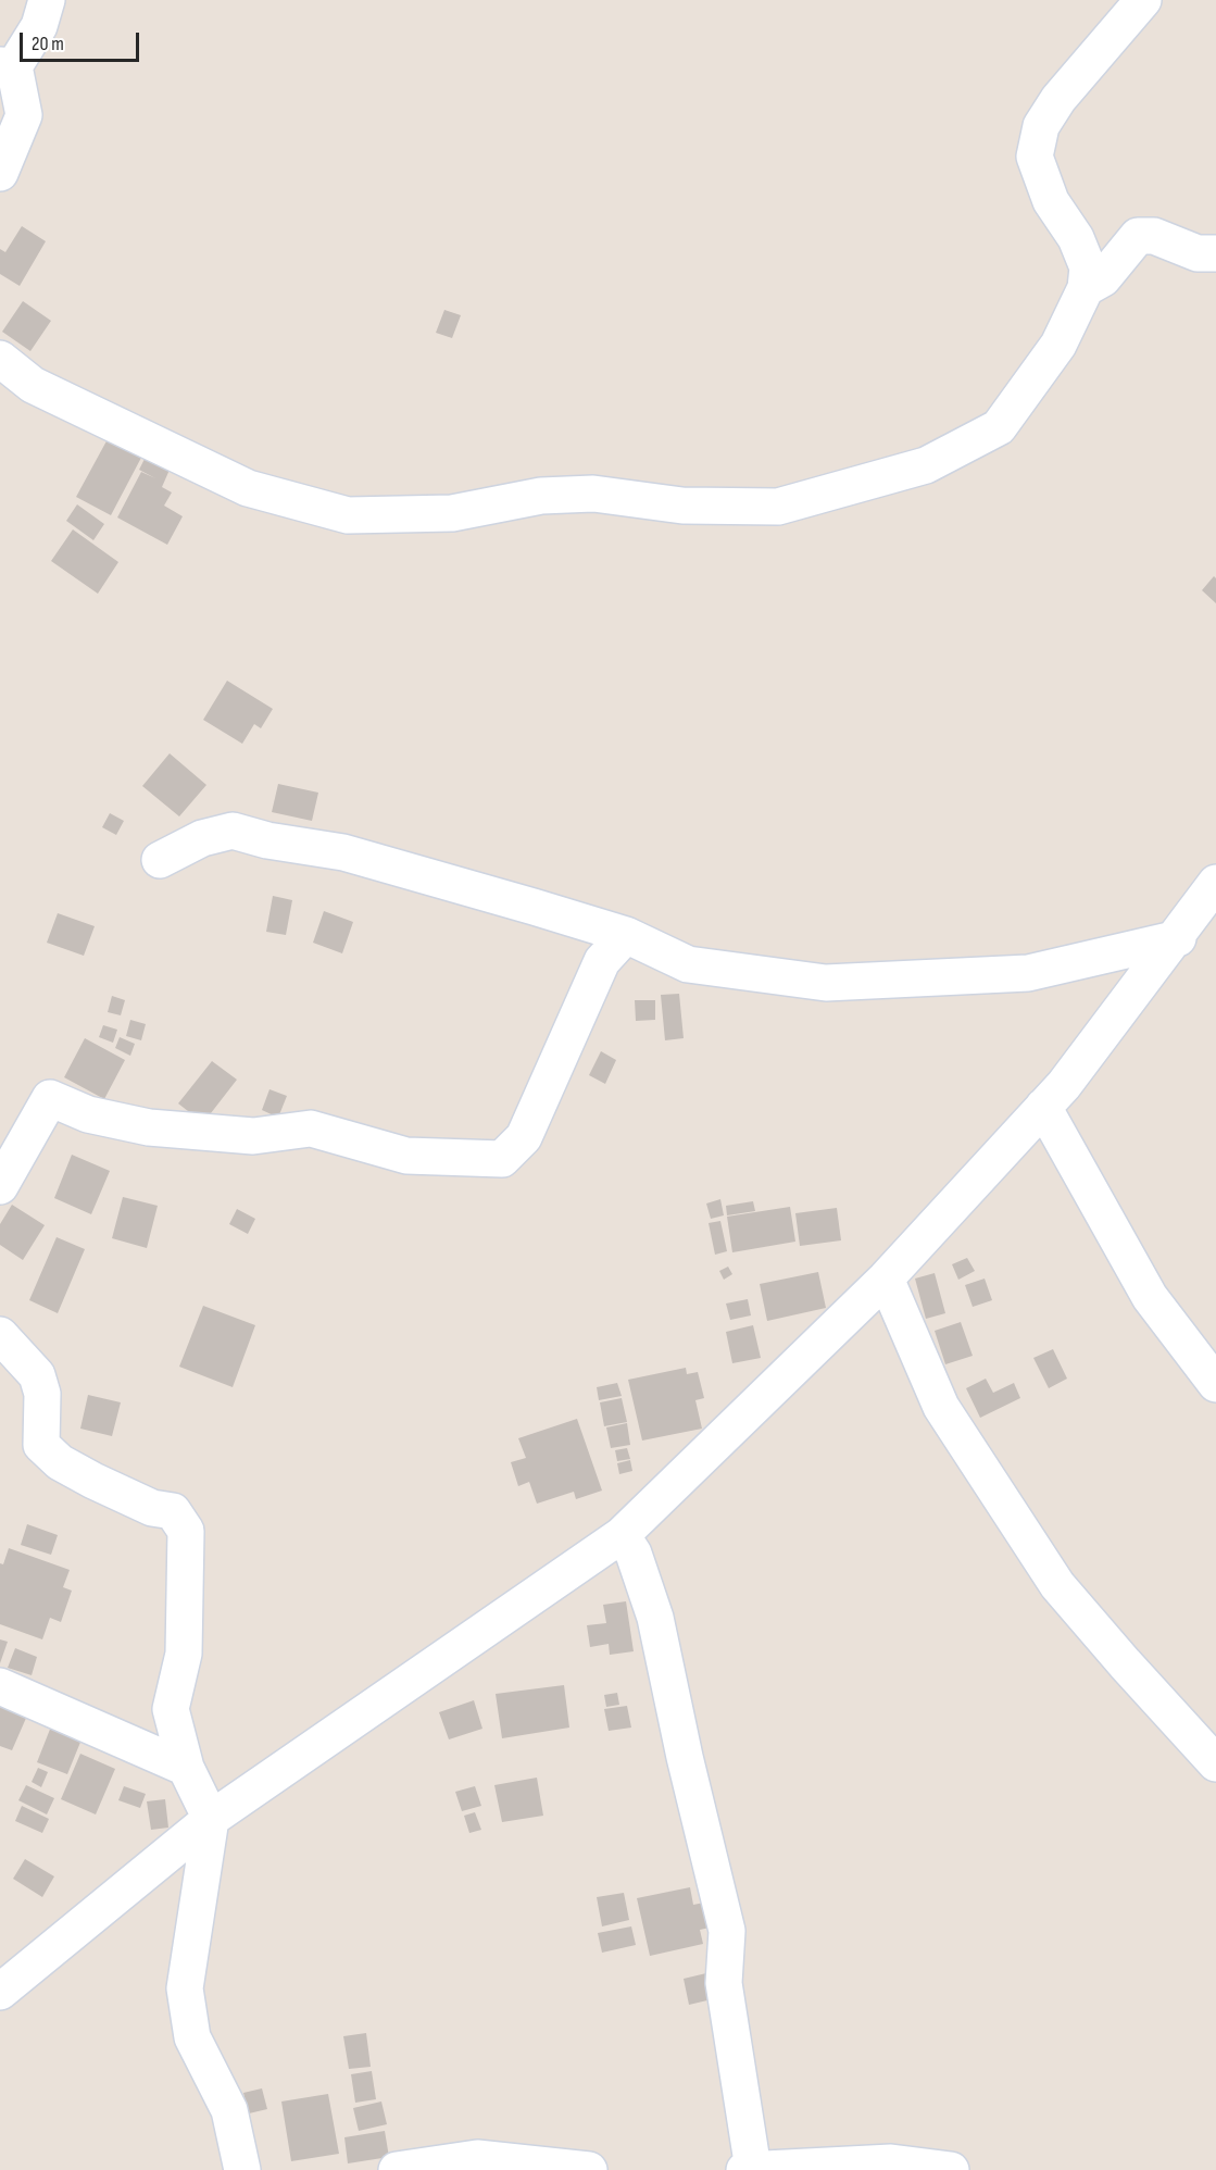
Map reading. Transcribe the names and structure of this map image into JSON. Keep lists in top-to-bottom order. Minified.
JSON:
{"scale_bar":"20 m"}
